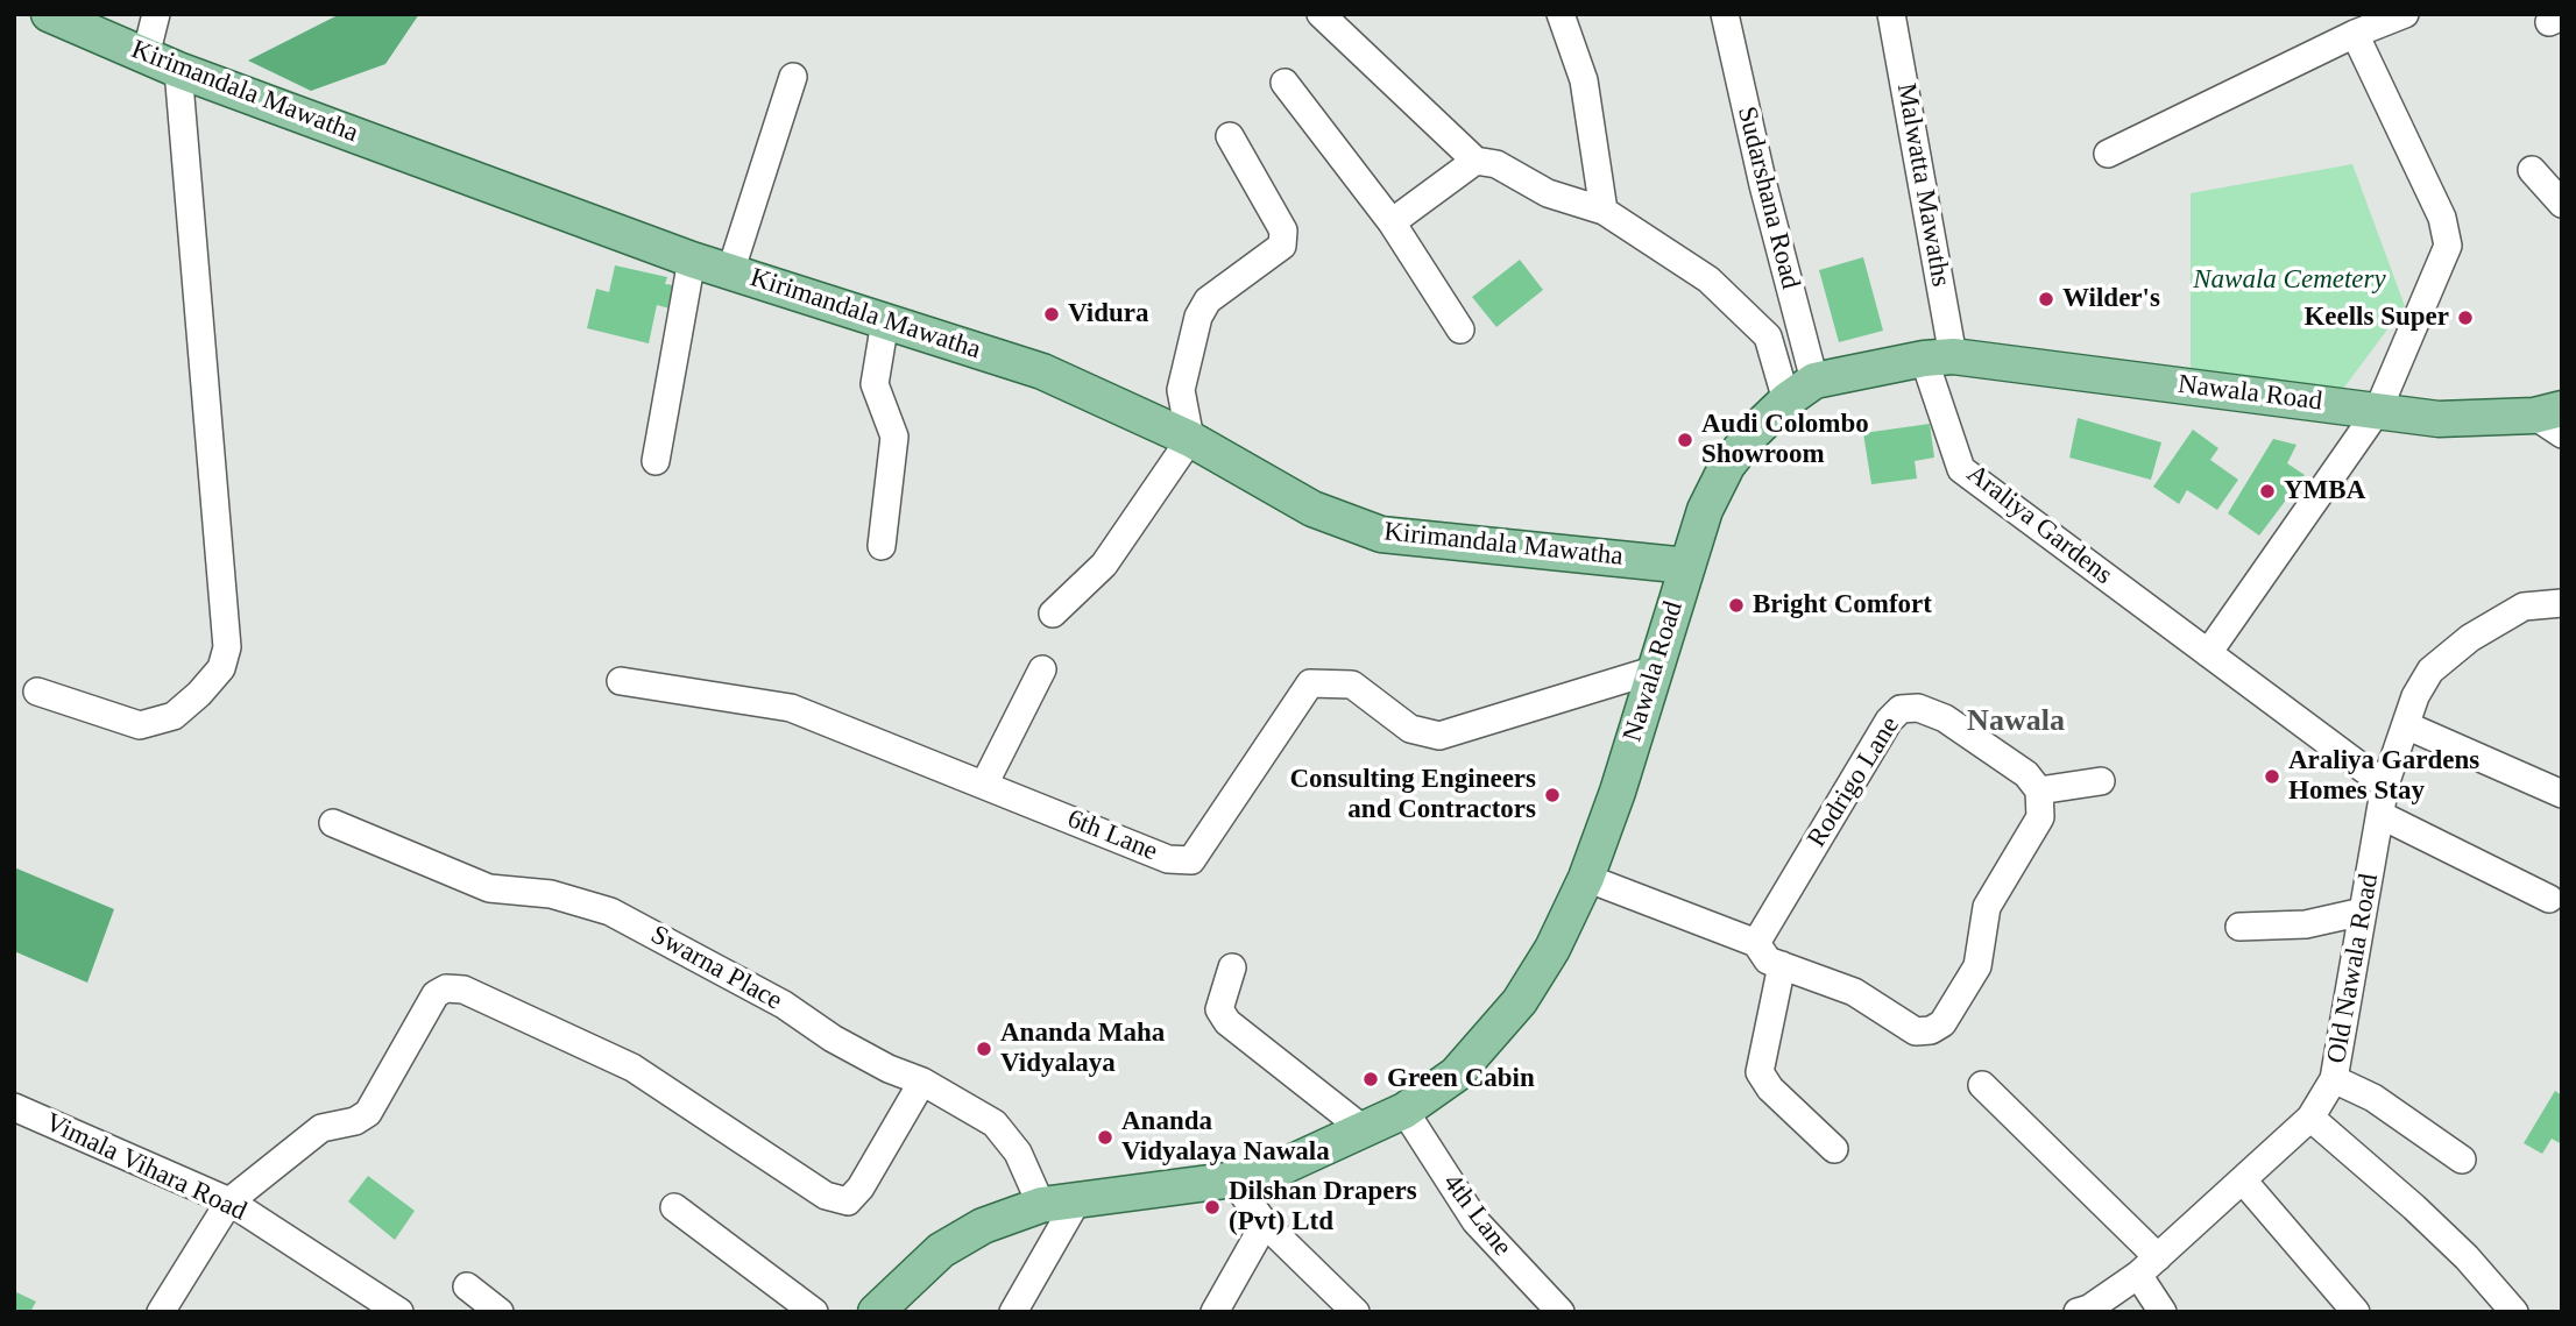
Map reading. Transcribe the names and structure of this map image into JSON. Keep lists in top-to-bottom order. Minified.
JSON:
{"streets":{"main road":["Kirimandala Mawatha","Nawala Road"],"street":["Malwatta Mawaths","Sudarshana Road","Araliya Gardens","Rodrigo Lane","6th Lane","Swarna Place","Old Nawala Road","Vimala Vihara Road","4th Lane"]},"crossings":[["Kirimandala Mawatha","Nawala Road"],["Malwatta Mawaths","Nawala Road"],["Malwatta Mawaths","Araliya Gardens"],["Sudarshana Road","Nawala Road"],["Nawala Road","Araliya Gardens"],["Nawala Road","6th Lane"],["Nawala Road","Swarna Place"],["Nawala Road","4th Lane"],["Araliya Gardens","Old Nawala Road"]],"districts":["Nawala"],"parks":["Nawala Cemetery"],"places":["Wilder's","Vidura","Keells Super","Audi Colombo Showroom","YMBA","Bright Comfort","Araliya Gardens Homes Stay","Consulting Engineers and Contractors","Ananda Maha Vidyalaya","Green Cabin","Ananda Vidyalaya Nawala","Dilshan Drapers (Pvt) Ltd"]}
